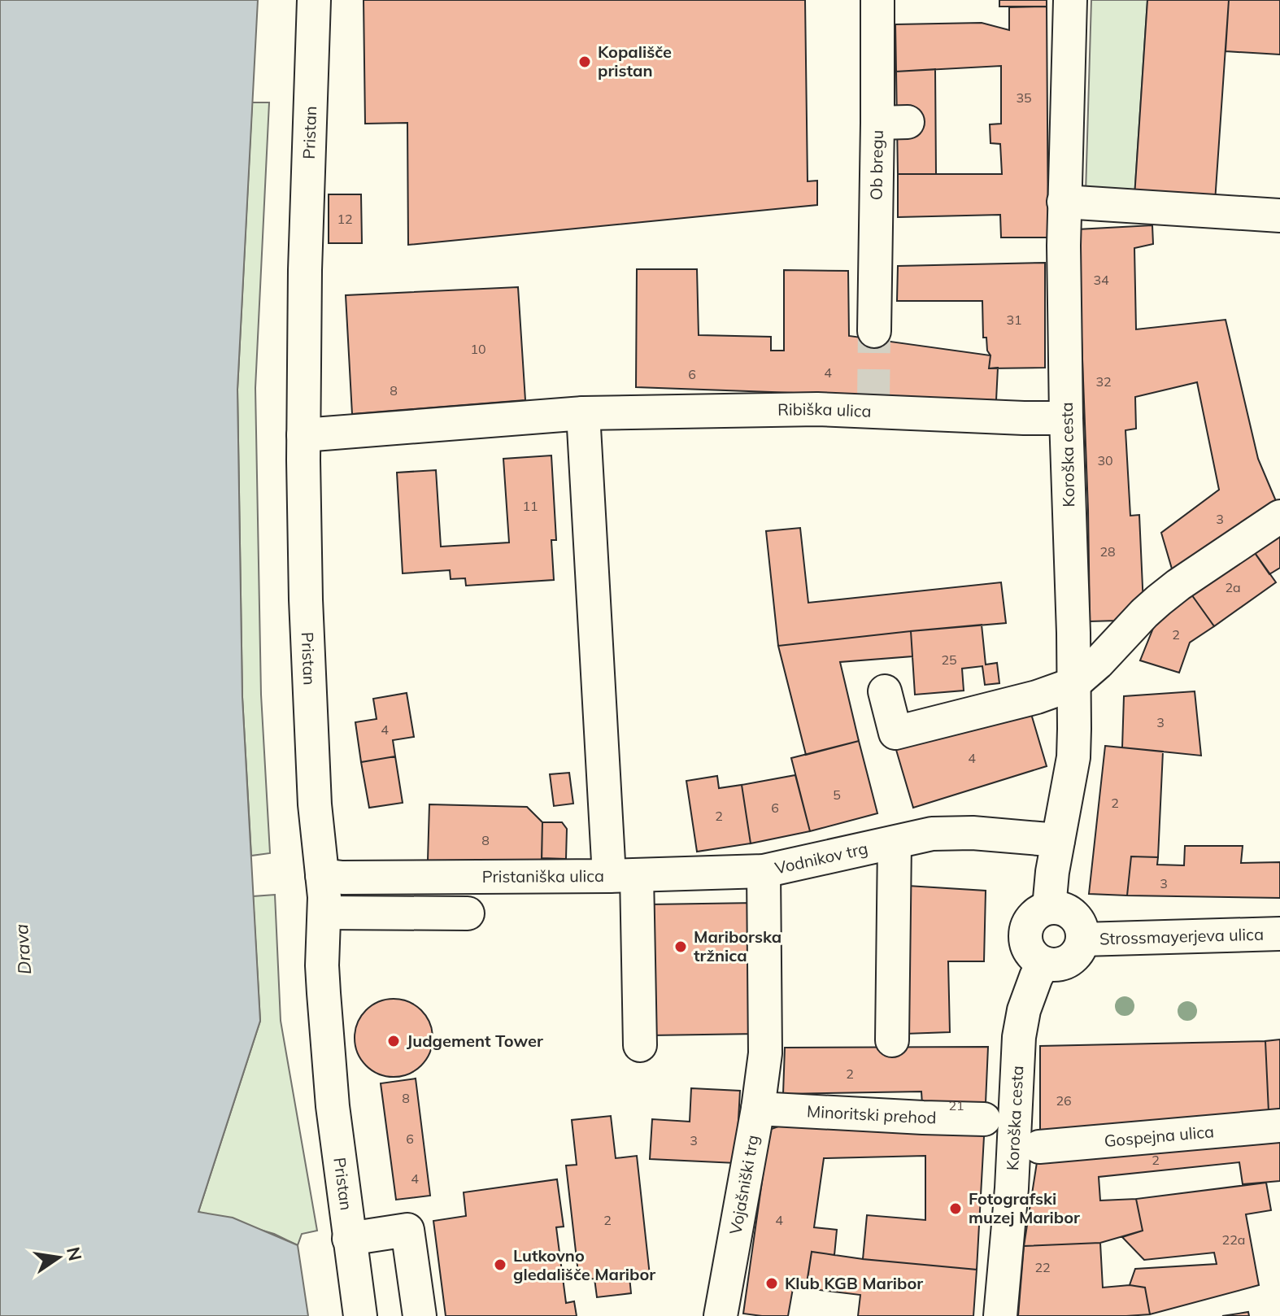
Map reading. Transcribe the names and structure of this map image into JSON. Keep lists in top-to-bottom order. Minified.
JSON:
{"streets":{"street":["Pristan","Ob bregu","Ribiška ulica","Koroška cesta","Vodnikov trg","Pristaniška ulica","Strossmayerjeva ulica","Minoritski prehod","Gospejna ulica","Vojašniški trg"]},"crossings":[["Pristan","Ribiška ulica"],["Pristan","Pristaniška ulica"],["Ribiška ulica","Koroška cesta"],["Koroška cesta","Vodnikov trg"],["Koroška cesta","Strossmayerjeva ulica"],["Vodnikov trg","Pristaniška ulica"],["Vodnikov trg","Vojašniški trg"],["Minoritski prehod","Vojašniški trg"]],"water":["Drava"],"places":["Kopališče pristan","Mariborska tržnica","Judgement Tower","Fotografski muzej Maribor","Lutkovno gledališče Maribor","Klub KGB Maribor"],"house_numbers":["35","12","34","31","10","4","6","32","8","30","11","3","28","2a","2","25","3","4","4","5","2","6","2","8","3","2","8","26","21","6","3","2","4","2","4","22a","22"],"north":"right"}
